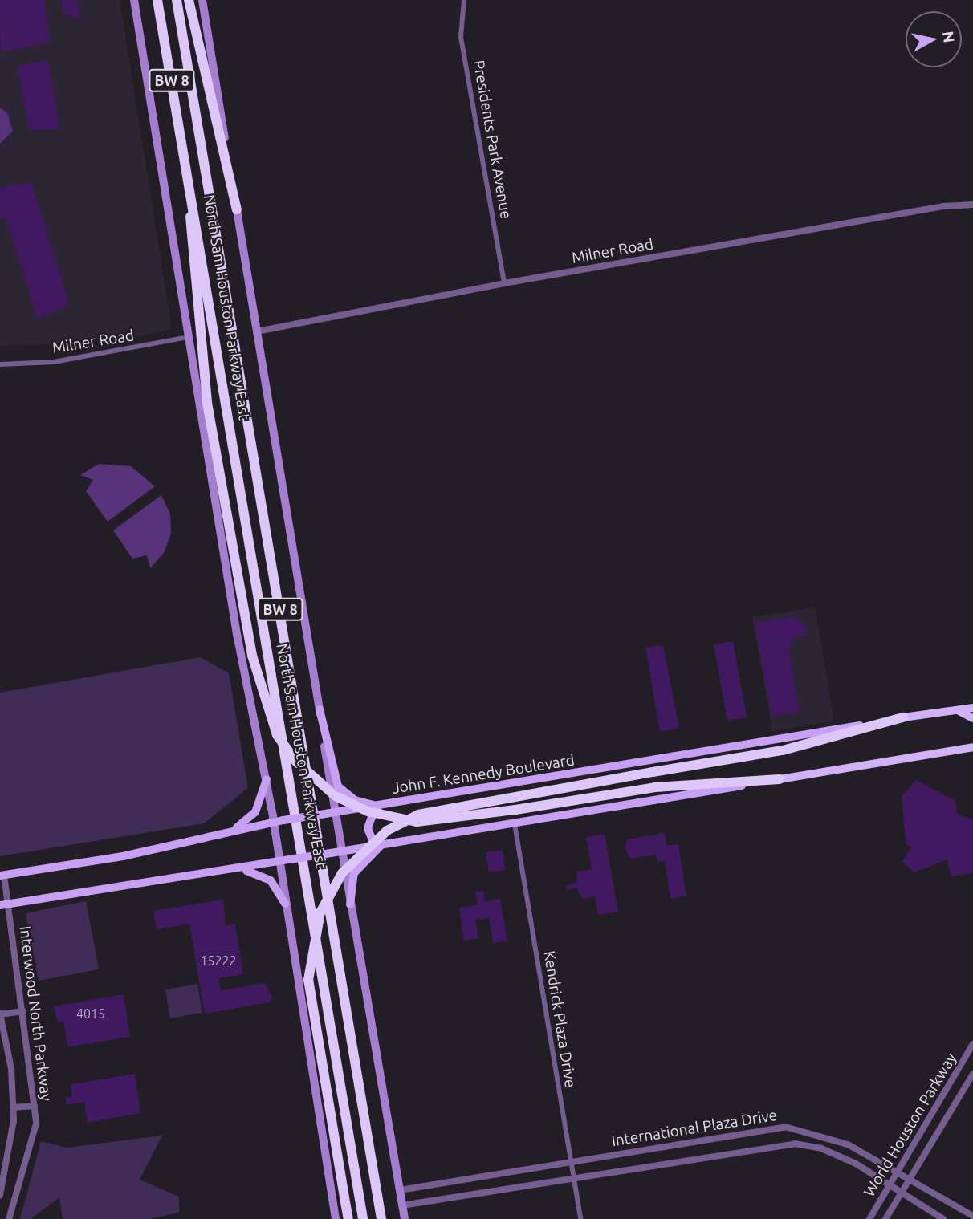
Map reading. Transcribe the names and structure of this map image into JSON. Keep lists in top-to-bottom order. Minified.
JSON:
{"streets":{"highway":["BW 8","North Sam Houston Parkway East","John F. Kennedy Boulevard"],"street":["Presidents Park Avenue","Milner Road","Interwood North Parkway","Kendrick Plaza Drive","World Houston Parkway","International Plaza Drive"]},"crossings":[["Presidents Park Avenue","Milner Road"],["Milner Road","North Sam Houston Parkway East"],["North Sam Houston Parkway East","John F. Kennedy Boulevard"],["North Sam Houston Parkway East","International Plaza Drive"],["John F. Kennedy Boulevard","Interwood North Parkway"],["Kendrick Plaza Drive","International Plaza Drive"],["World Houston Parkway","International Plaza Drive"]],"house_numbers":["15222","4015"],"north":"right"}
